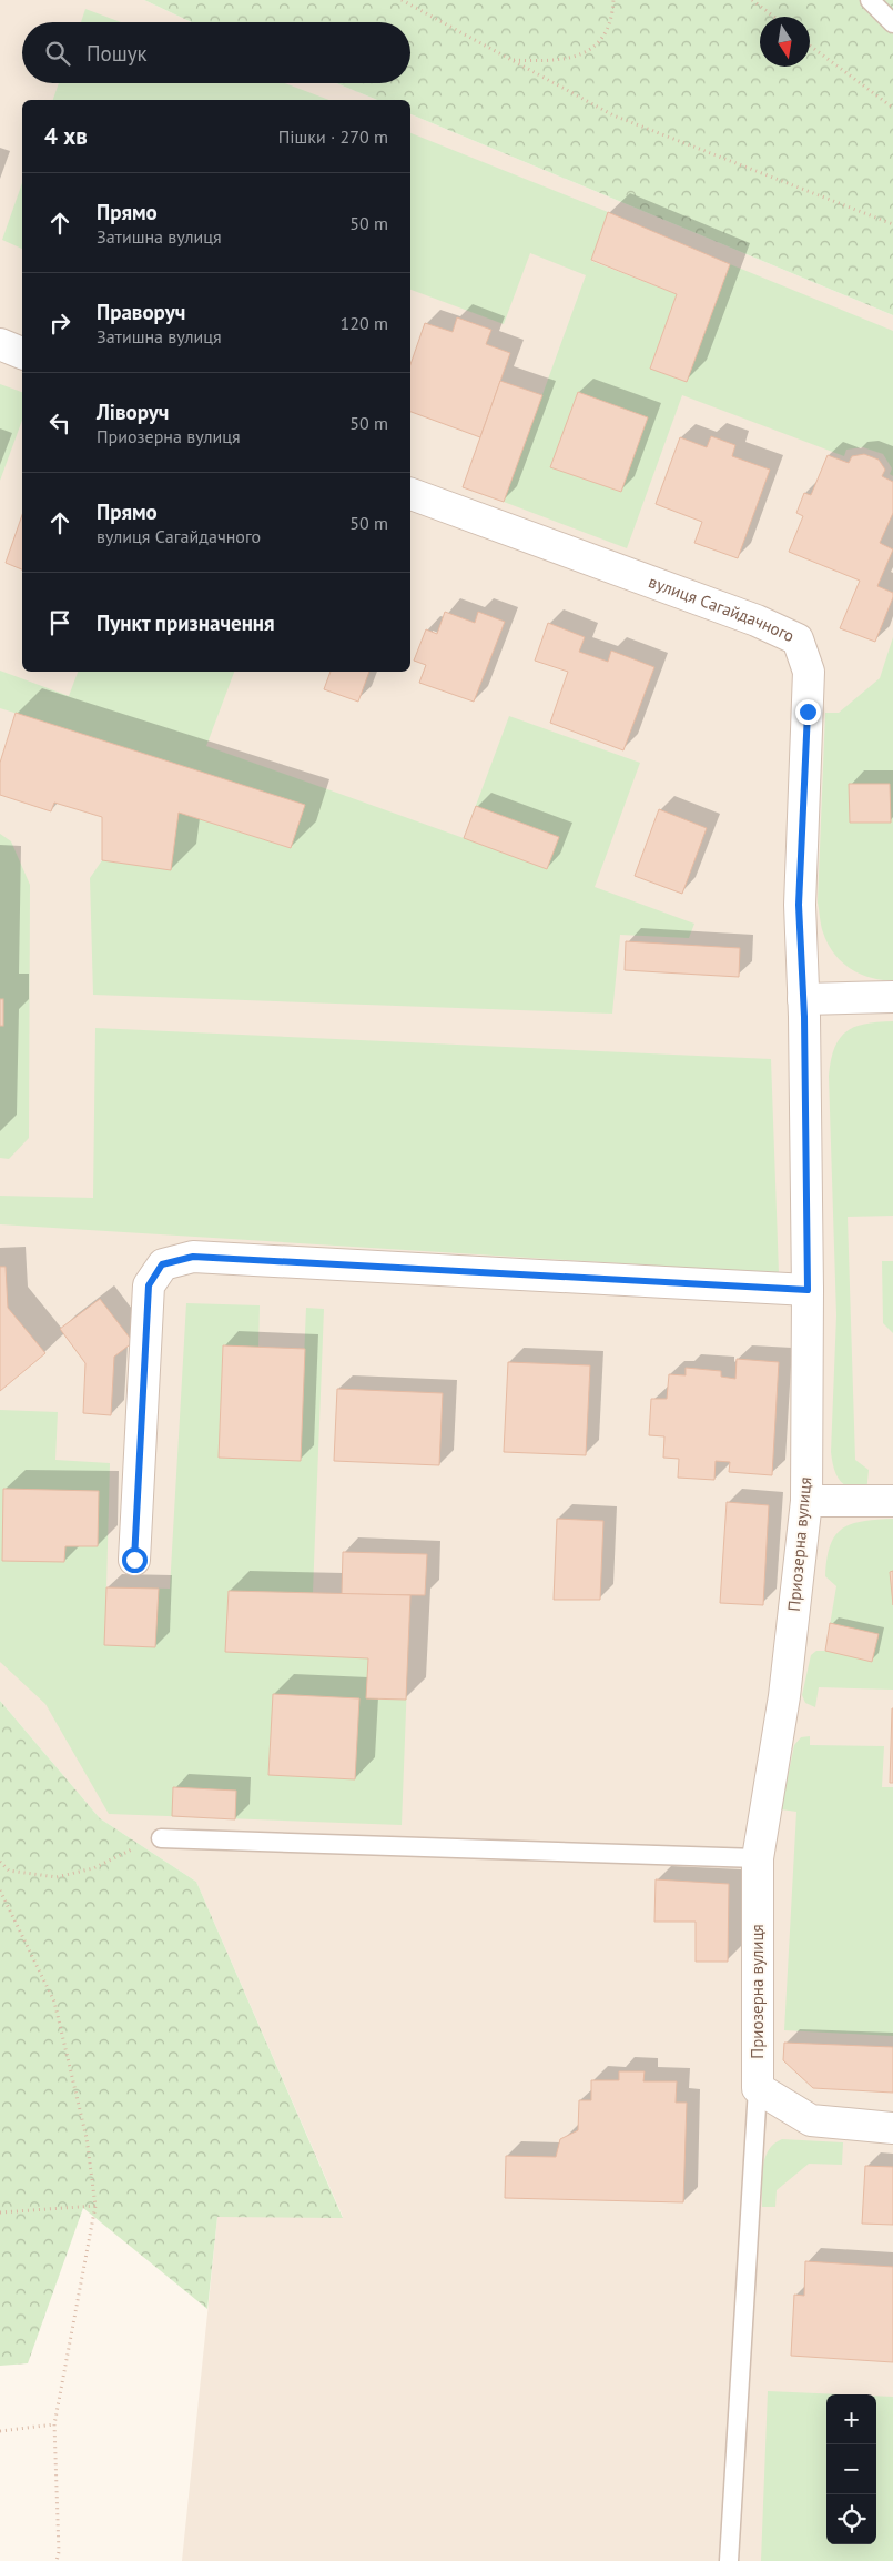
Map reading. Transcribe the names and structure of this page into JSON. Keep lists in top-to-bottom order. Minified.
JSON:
{"streets":{"street":["вулиця Сагайдачного","Приозерна вулиця"]},"crossings":[["вулиця Сагайдачного","Приозерна вулиця"]],"north":"bottom","page":{"search":"Пошук","heading":["4 хв","Пішки · 270 m"],"list":[["Прямо","Затишна вулиця","50 m"],["Праворуч","Затишна вулиця","120 m"],["Ліворуч","Приозерна вулиця","50 m"],["Прямо","вулиця Сагайдачного","50 m"],"Пункт призначення"],"map_buttons":["+","−"]}}
